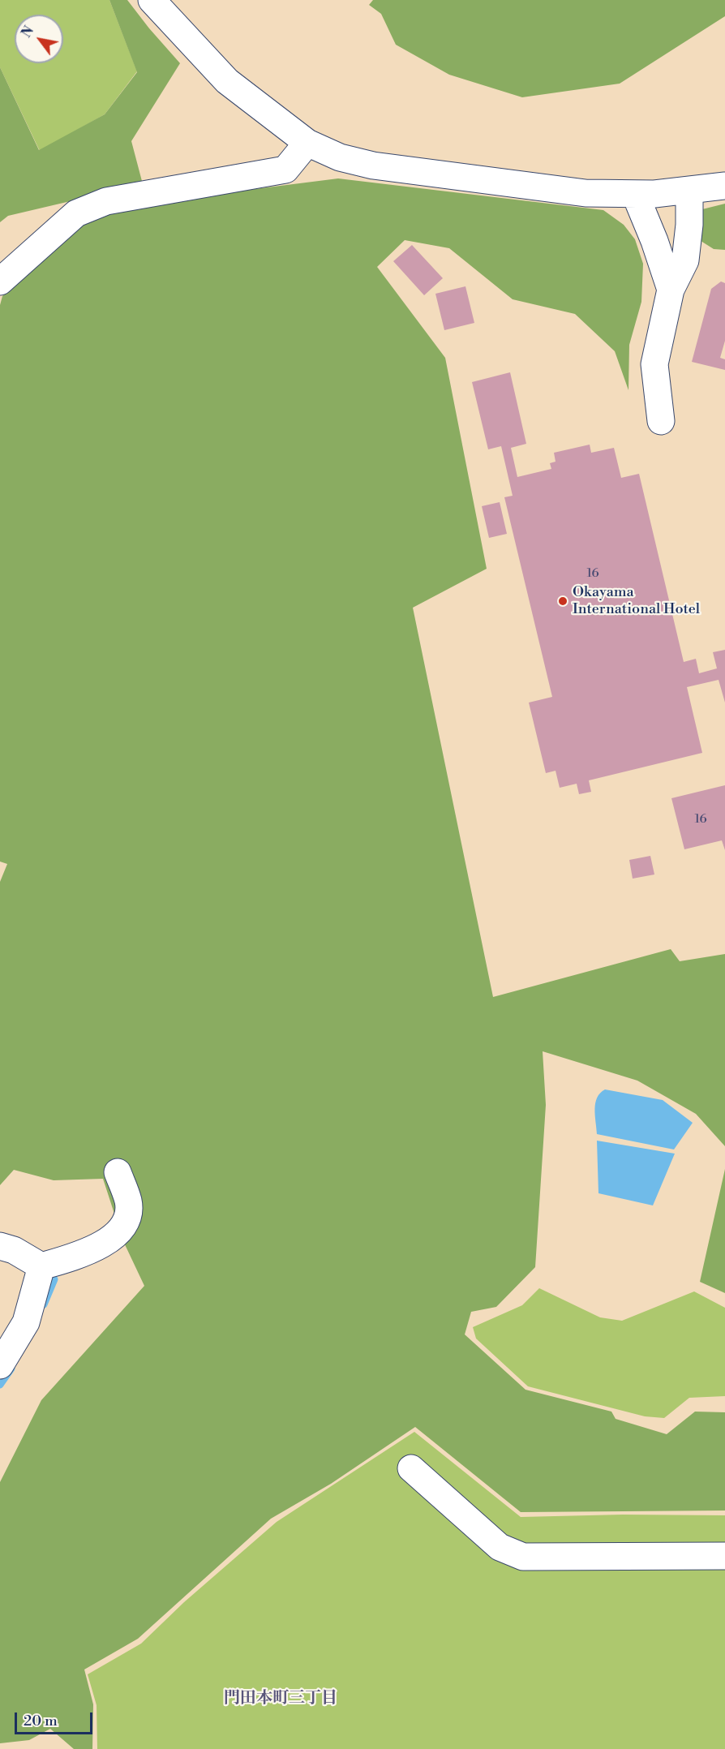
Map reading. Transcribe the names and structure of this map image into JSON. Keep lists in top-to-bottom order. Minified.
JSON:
{"districts":["門田本町三丁目"],"places":["Okayama International Hotel"],"house_numbers":["16","16"],"scale_bar":"20 m","north":"top left"}
